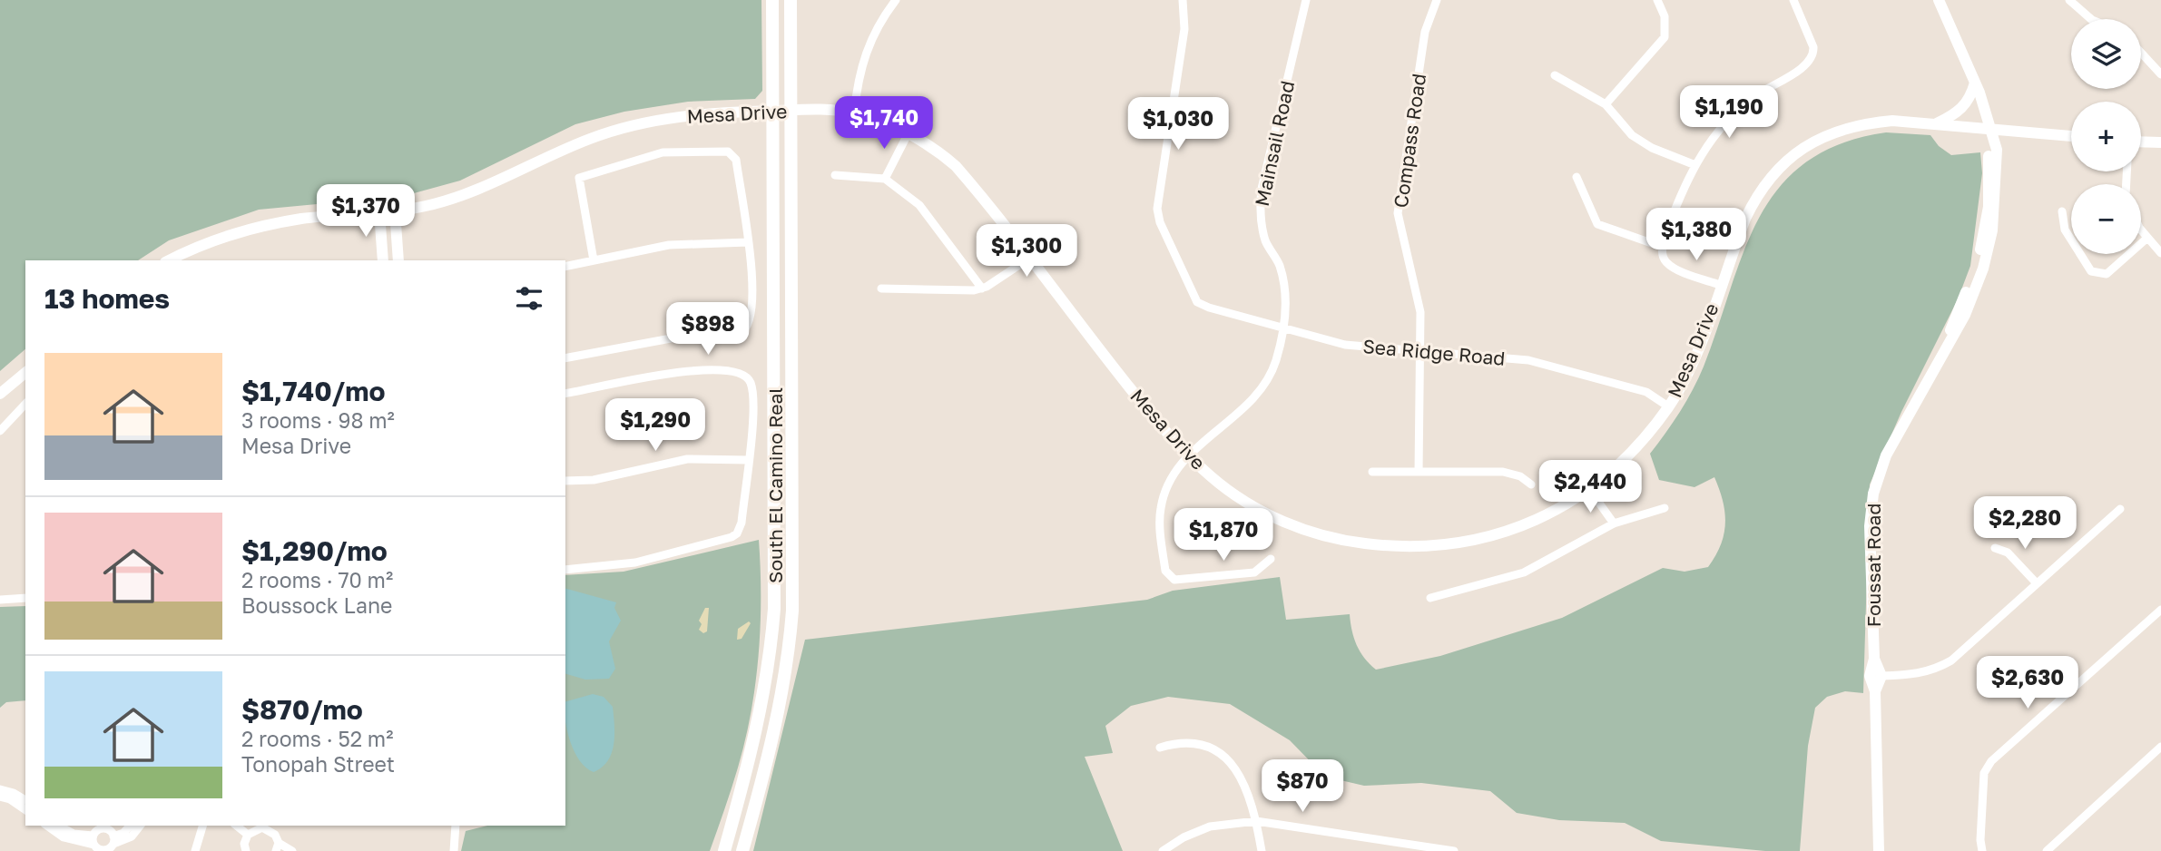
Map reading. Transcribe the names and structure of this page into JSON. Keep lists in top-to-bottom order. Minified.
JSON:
{"streets":{"main road":["Mesa Drive","South El Camino Real","Foussat Road"],"street":["Compass Road","Mainsail Road","Sea Ridge Road"]},"crossings":[["Mesa Drive","Mainsail Road"],["Mesa Drive","Sea Ridge Road"],["Mesa Drive","South El Camino Real"],["Mesa Drive","Foussat Road"],["Compass Road","Sea Ridge Road"],["Mainsail Road","Sea Ridge Road"]],"page":{"map_buttons":["+","−"],"price":["$1,190","$1,740","$1,030","$1,370","$1,380","$1,300","$898","$1,290","$2,440","$2,280","$1,870","$2,630","$870"],"heading":"13 homes","list":[{"name":"$1,740/mo","note":"3 rooms · 98 m² · Mesa Drive"},{"name":"$1,290/mo","note":"2 rooms · 70 m² · Boussock Lane"},{"name":"$870/mo","note":"2 rooms · 52 m² · Tonopah Street"}]}}
